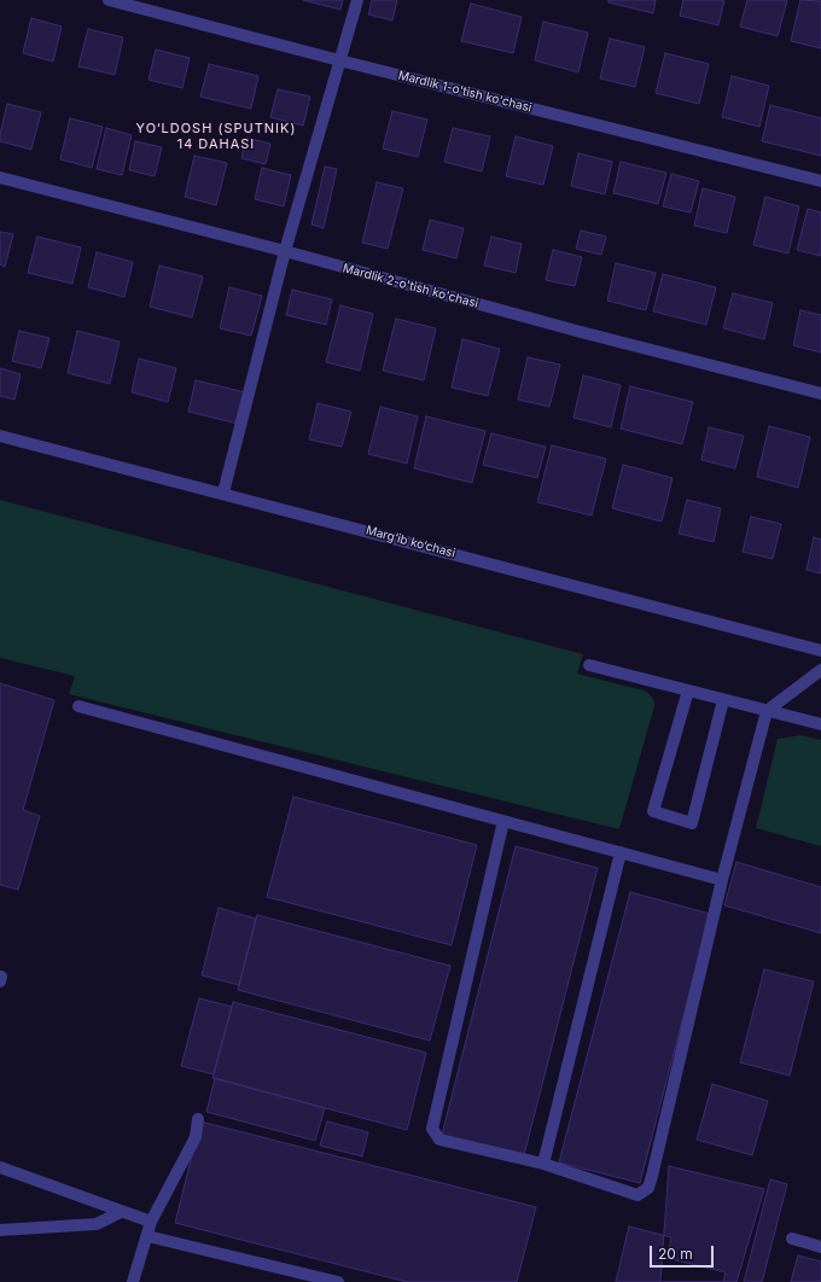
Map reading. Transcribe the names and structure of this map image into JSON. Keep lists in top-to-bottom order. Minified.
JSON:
{"streets":{"street":["Mardlik 1-o'tish ko'chasi","Mardlik 2-o'tish ko'chasi","Marg‘ib ko‘chasi"]},"districts":["YO‘LDOSH (SPUTNIK) 14 DAHASI"],"scale_bar":"20 m"}
